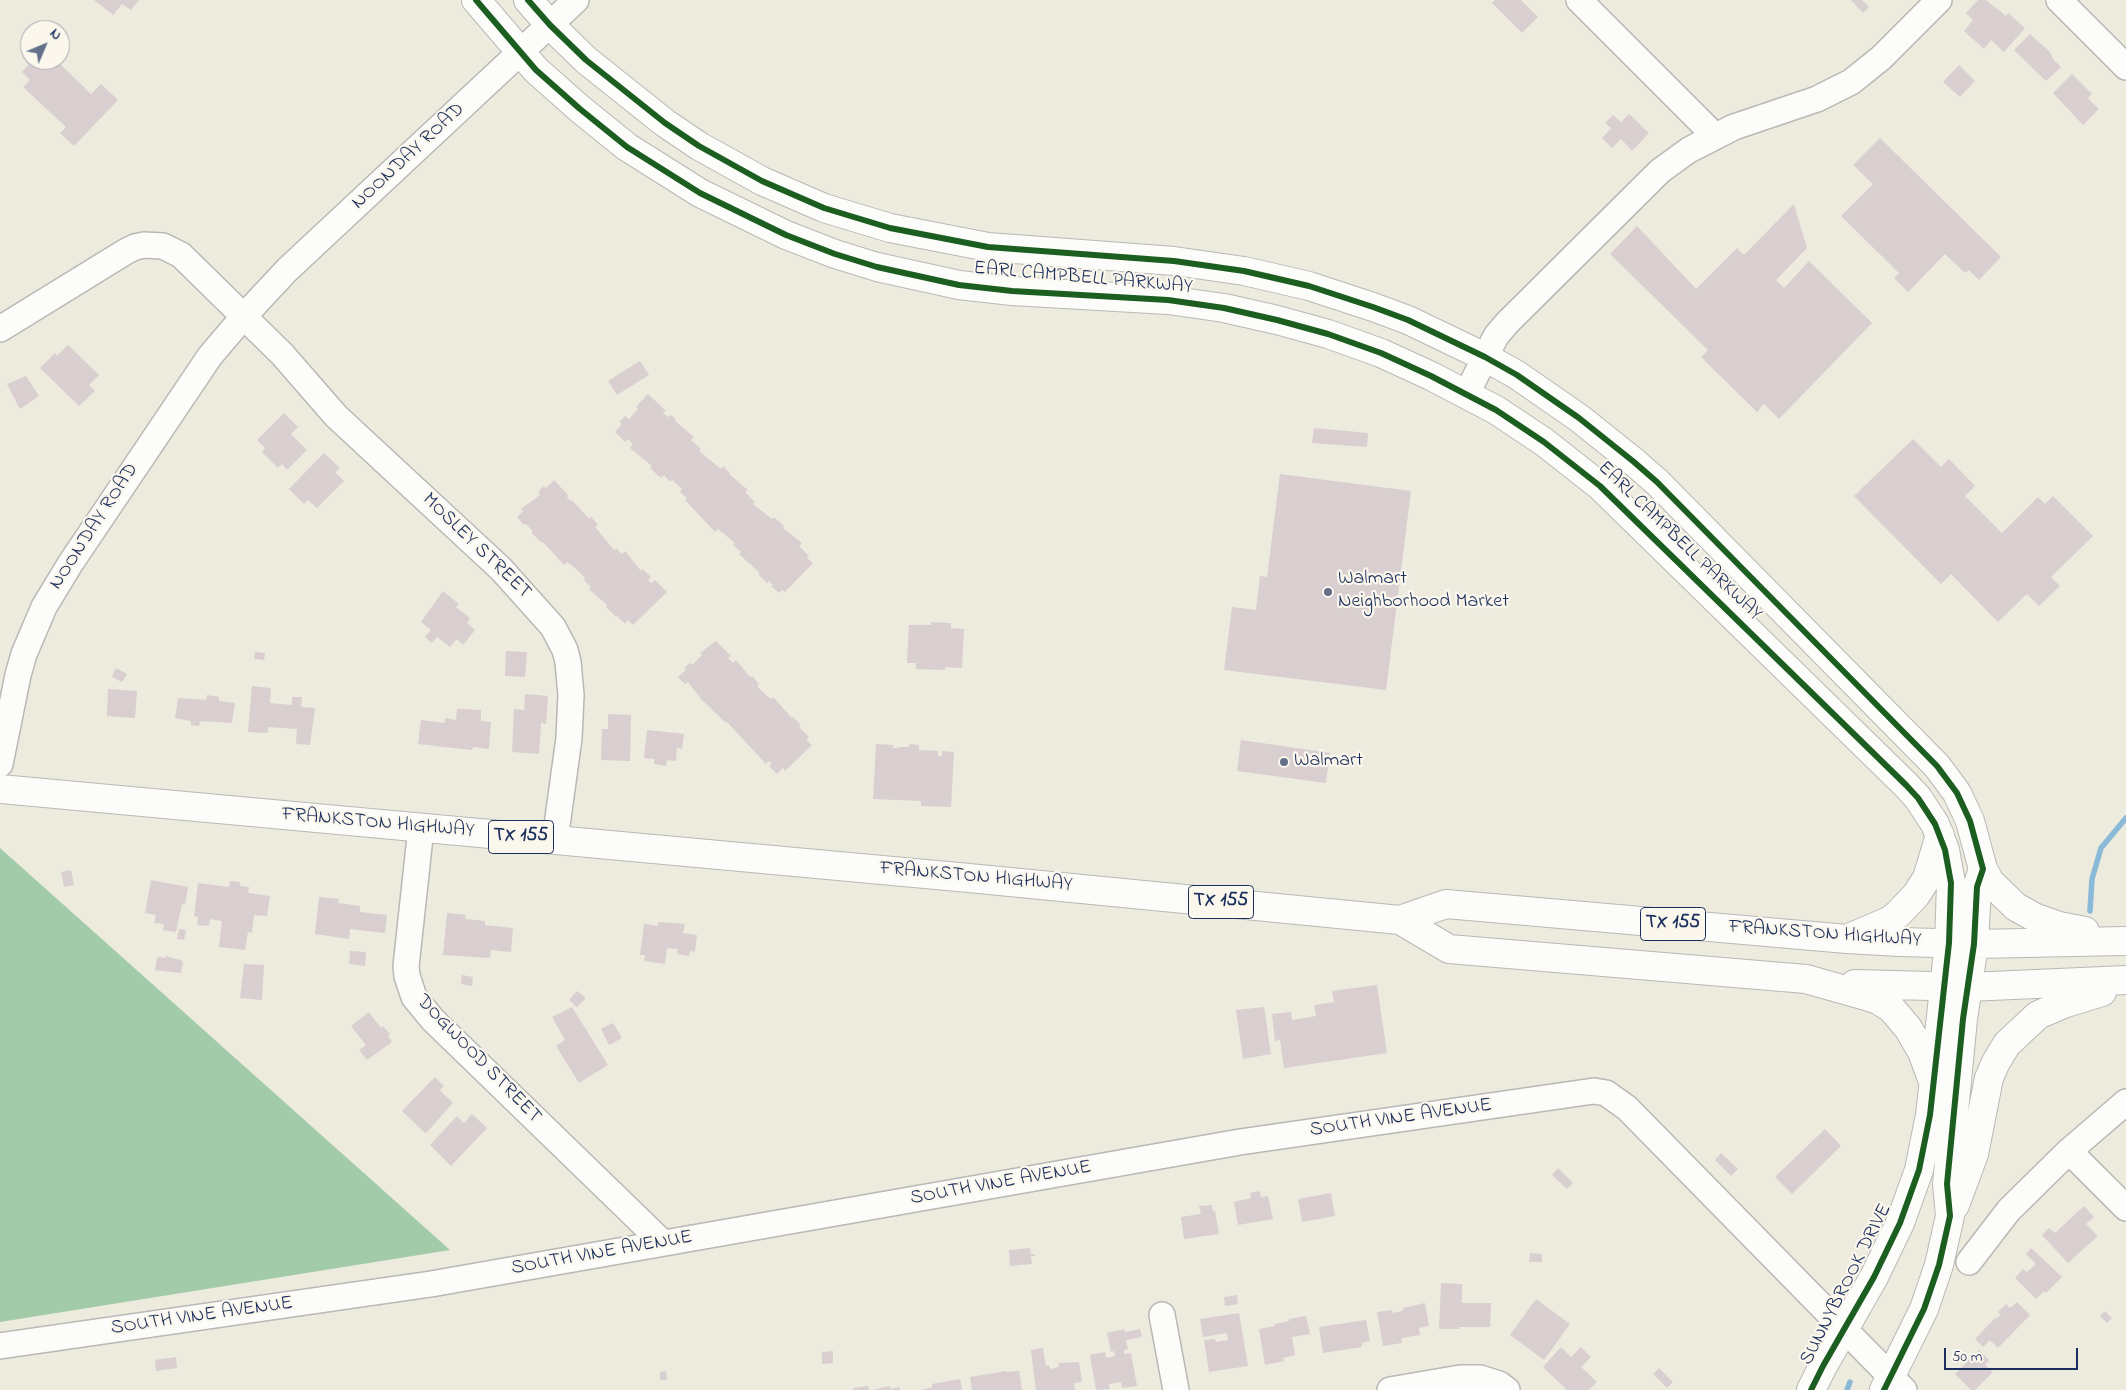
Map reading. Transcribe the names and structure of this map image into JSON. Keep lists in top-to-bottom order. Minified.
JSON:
{"streets":{"main road":["EARL CAMPBELL PARKWAY","FRANKSTON HIGHWAY","TX 155","SUNNYBROOK DRIVE"],"street":["NOONDAY ROAD","MOSLEY STREET","DOGWOOD STREET","SOUTH VINE AVENUE"]},"crossings":[["NOONDAY ROAD","EARL CAMPBELL PARKWAY"],["NOONDAY ROAD","MOSLEY STREET"],["EARL CAMPBELL PARKWAY","FRANKSTON HIGHWAY"],["EARL CAMPBELL PARKWAY","TX 155"],["EARL CAMPBELL PARKWAY","SUNNYBROOK DRIVE"],["MOSLEY STREET","FRANKSTON HIGHWAY"],["FRANKSTON HIGHWAY","TX 155"],["FRANKSTON HIGHWAY","DOGWOOD STREET"],["TX 155","SUNNYBROOK DRIVE"],["DOGWOOD STREET","SOUTH VINE AVENUE"],["SOUTH VINE AVENUE","SUNNYBROOK DRIVE"]],"places":["Walmart Neighborhood Market","Walmart"],"scale_bar":"50 m","north":"top right"}
